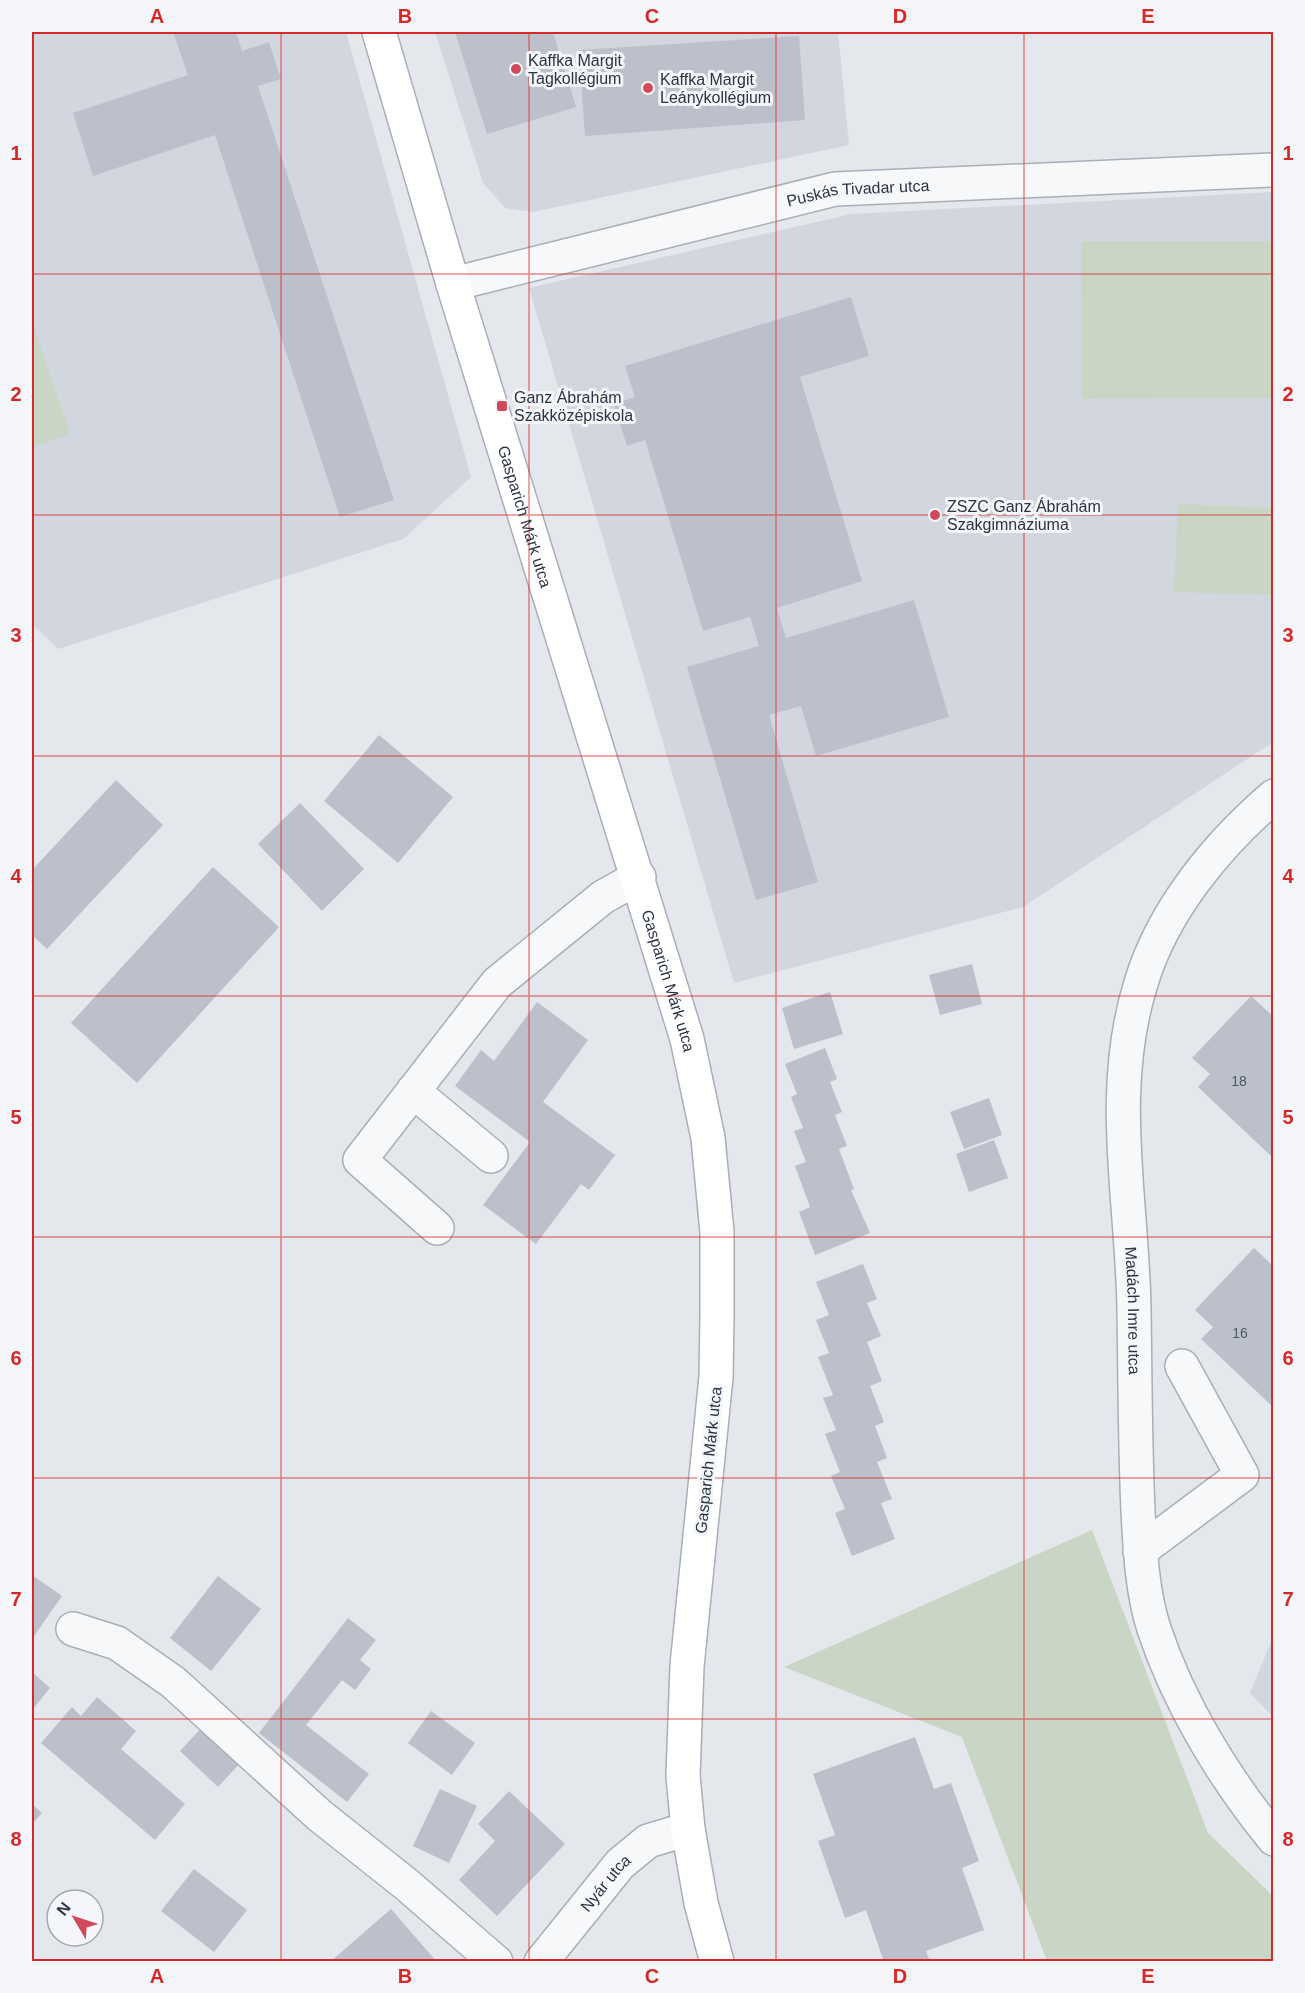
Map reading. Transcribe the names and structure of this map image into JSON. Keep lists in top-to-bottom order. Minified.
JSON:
{"streets":{"street":["Puskás Tivadar utca","Gasparich Márk utca","Madách Imre utca","Nyár utca"]},"crossings":[["Puskás Tivadar utca","Gasparich Márk utca"],["Gasparich Márk utca","Nyár utca"]],"places":{"other":["Kaffka Margit Tagkollégium","Kaffka Margit Leánykollégium","ZSZC Ganz Ábrahám Szakgimnáziuma"],"transit":["Ganz Ábrahám Szakközépiskola"]},"house_numbers":["18","16"],"north":"top left","grid":{"columns":["A","B","C","D","E"],"rows":["1","2","3","4","5","6","7","8"]}}
